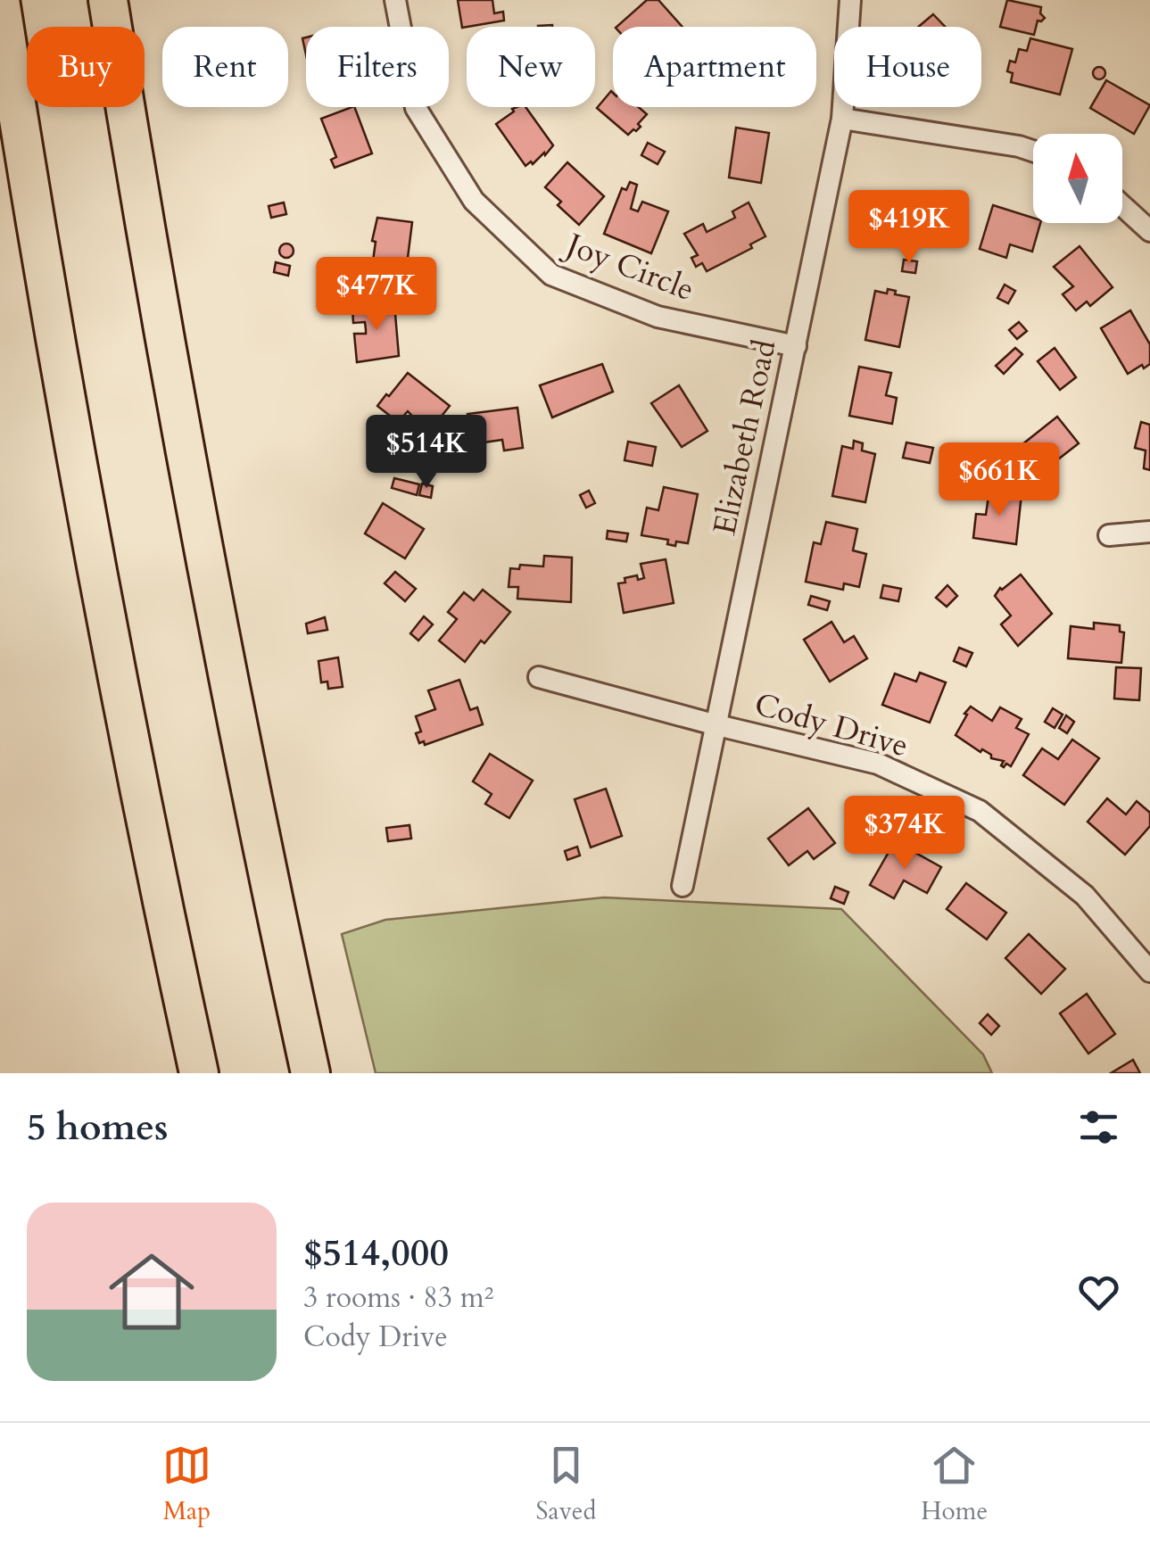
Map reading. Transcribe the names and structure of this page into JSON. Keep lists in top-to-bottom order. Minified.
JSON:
{"streets":{"street":["Joy Circle","Elizabeth Road","Cody Drive"]},"crossings":[["Joy Circle","Elizabeth Road"],["Elizabeth Road","Cody Drive"]],"north":"top","page":{"chip":["Buy","Rent","Filters","New","Apartment","House"],"price":["$419K","$477K","$514K","$661K","$374K"],"heading":"5 homes","list":[{"name":"$514,000","note":"3 rooms · 83 m² · Cody Drive"}],"tabs":["Map","Saved","Home"]}}
